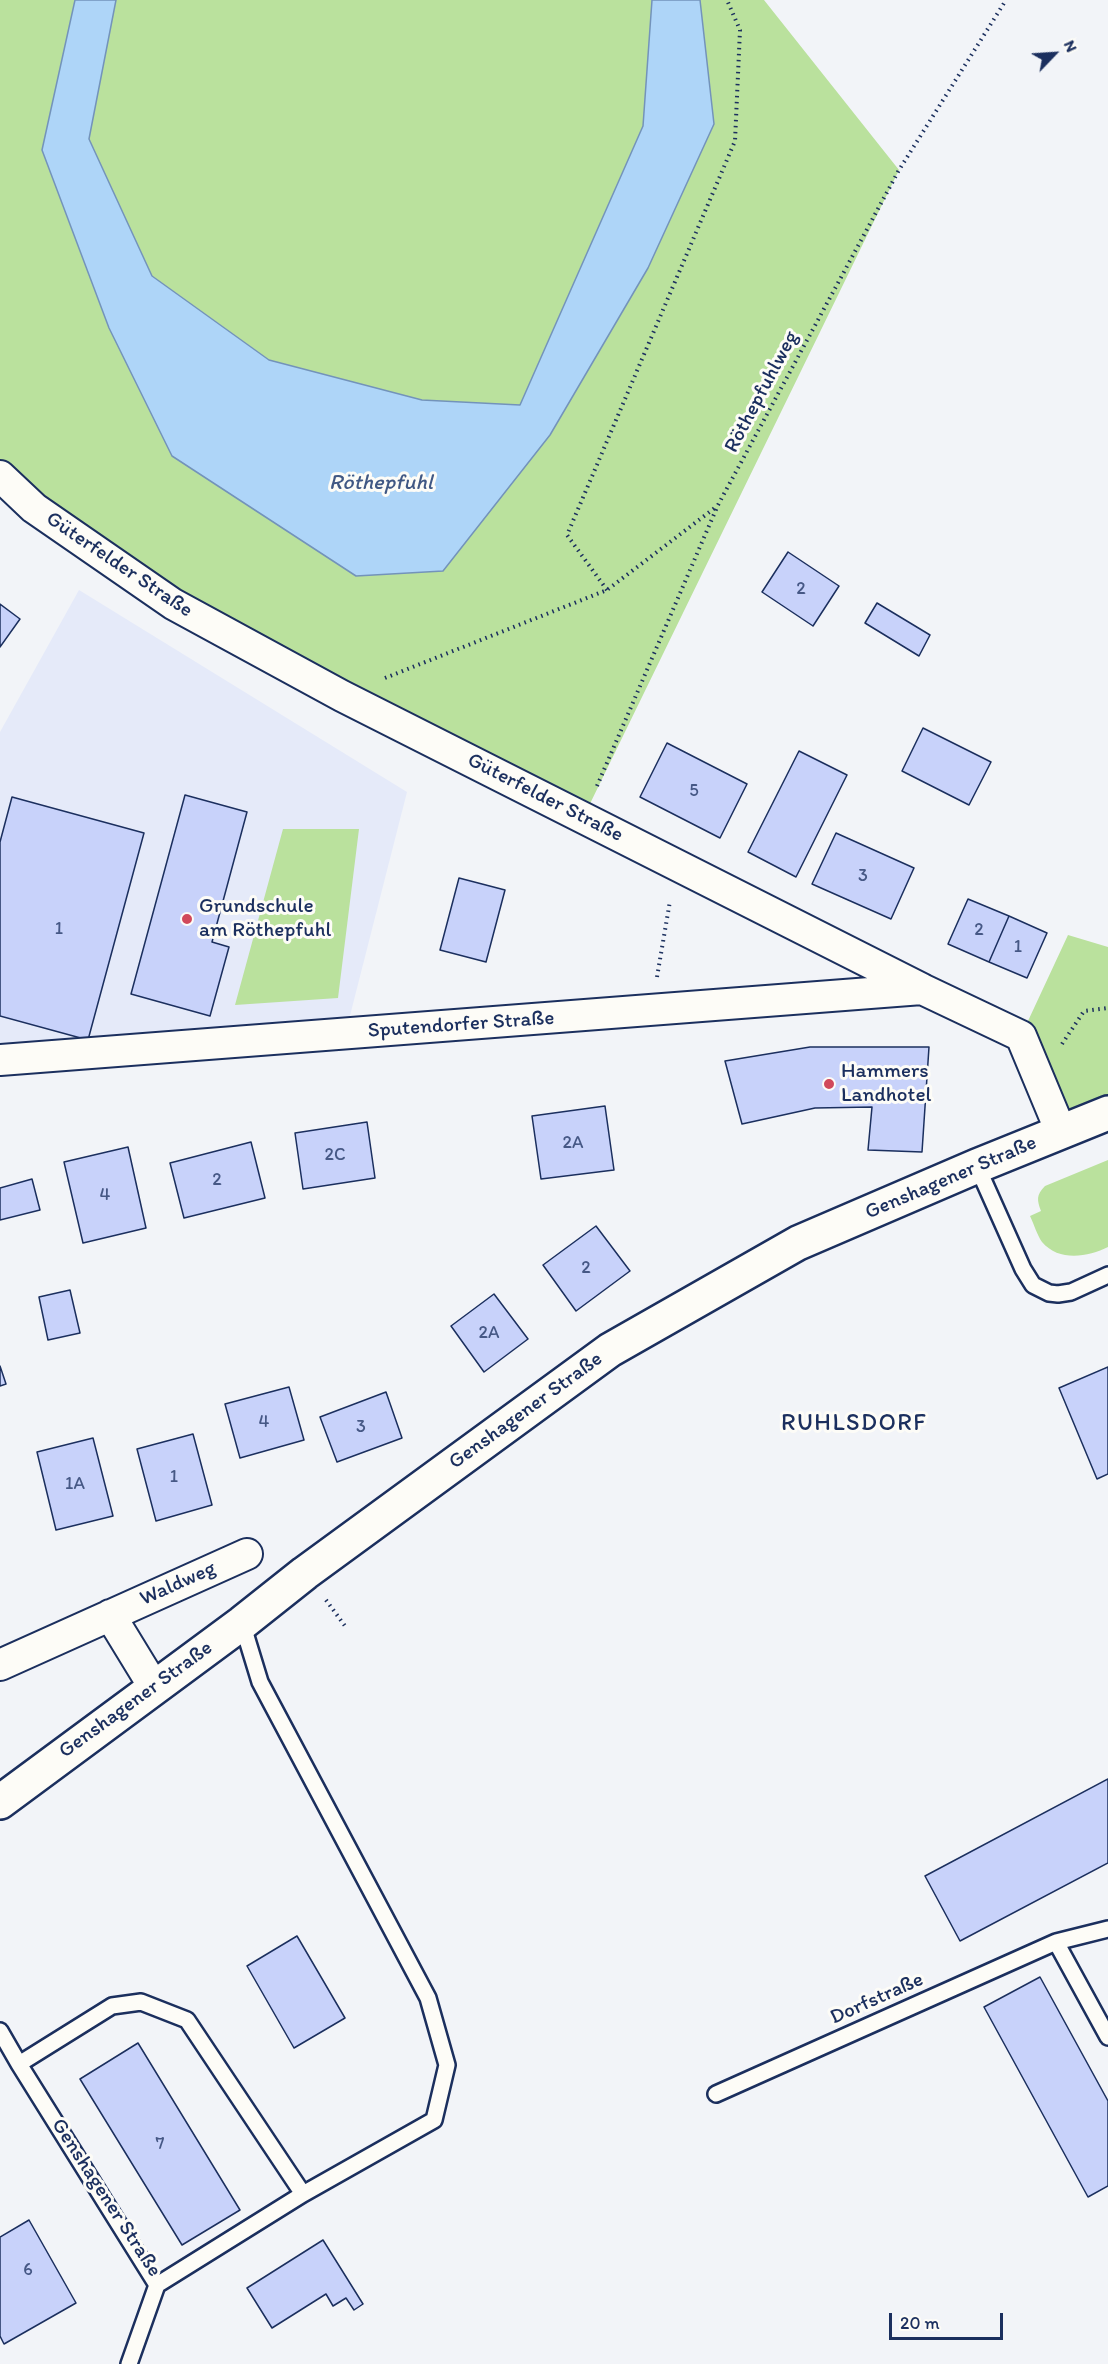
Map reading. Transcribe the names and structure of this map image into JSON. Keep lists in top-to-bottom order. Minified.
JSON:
{"streets":{"main road":["Genshagener Straße"],"street":["Güterfelder Straße","Sputendorfer Straße","Waldweg"],"lane":["Dorfstraße"],"path":["Röthepfuhlweg"]},"crossings":[["Röthepfuhlweg","Güterfelder Straße"],["Güterfelder Straße","Sputendorfer Straße"],["Güterfelder Straße","Genshagener Straße"]],"districts":["RUHLSDORF"],"water":["Röthepfuhl"],"places":["Grundschule am Röthepfuhl","Hammers Landhotel"],"house_numbers":["2","5","3","1","2","1","2A","2C","2","4","2","2A","4","3","1","1A","7","6"],"scale_bar":"20 m","north":"top right"}
